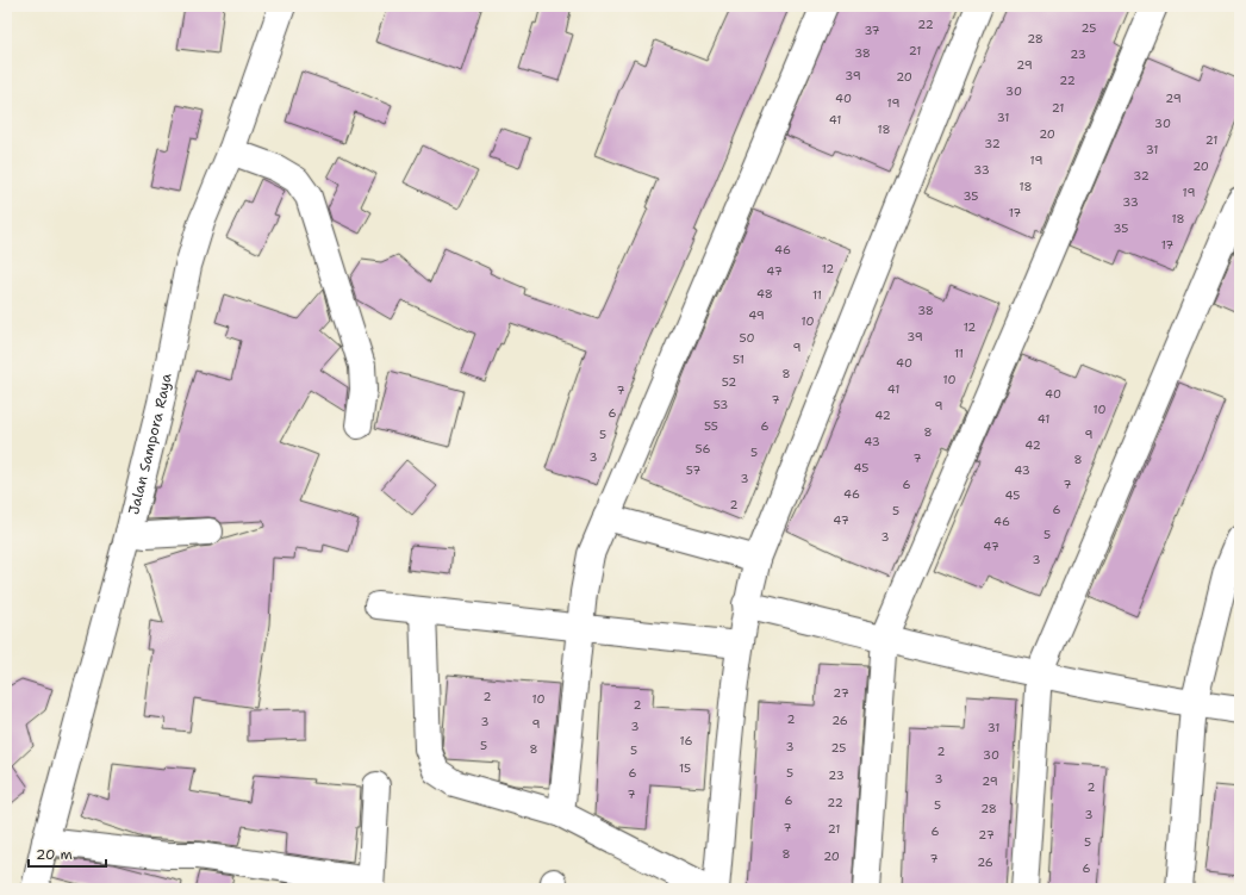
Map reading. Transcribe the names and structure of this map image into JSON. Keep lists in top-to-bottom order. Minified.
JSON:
{"streets":{"street":["Jalan Sampora Raya"]},"house_numbers":["22","25","37","28","21","38","23","29","39","20","22","30","40","29","19","21","31","41","30","18","20","21","32","31","19","20","33","32","18","19","35","33","17","18","35","17","46","12","47","48","11","38","49","10","12","39","50","9","11","51","40","8","10","52","41","7","40","7","53","9","10","6","42","41","55","6","8","5","9","43","42","56","5","3","7","8","45","57","43","3","6","7","46","45","2","6","5","47","46","5","3","47","3","27","2","10","2","2","26","3","9","3","31","16","5","3","25","8","5","2","30","15","6","5","23","3","29","2","7","6","22","5","28","3","7","21","6","27","5","8","20","7","26","6"],"scale_bar":"20 m"}
